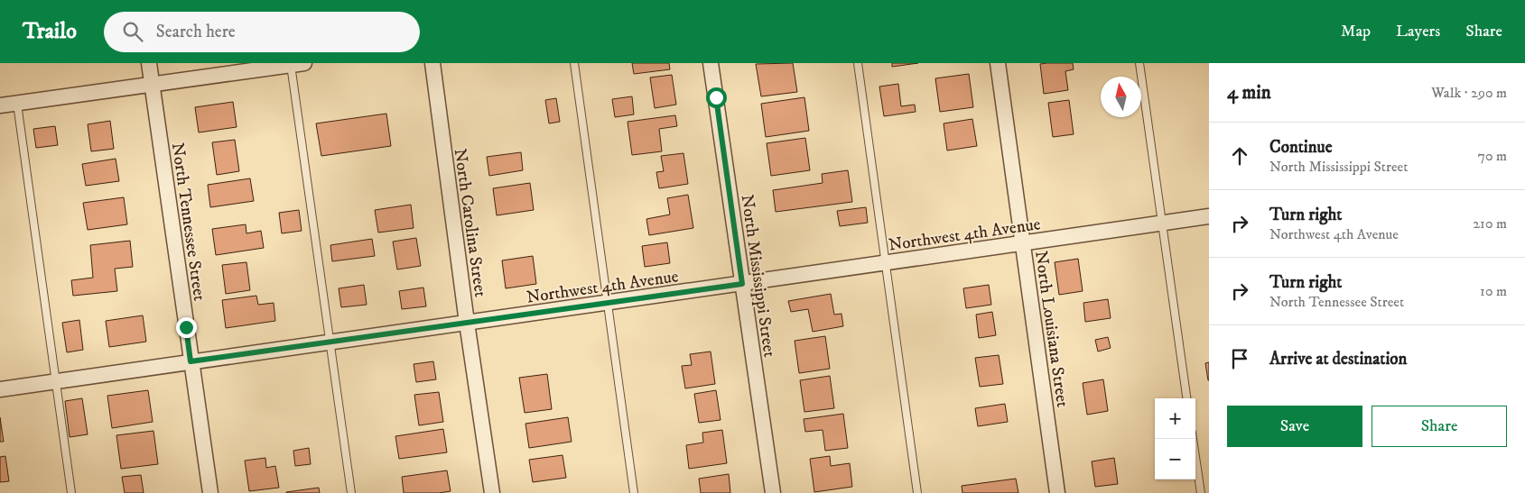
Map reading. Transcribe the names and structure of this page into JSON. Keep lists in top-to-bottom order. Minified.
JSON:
{"streets":{"street":["North Tennessee Street","North Carolina Street","Northwest 4th Avenue","North Mississippi Street","North Louisiana Street"]},"crossings":[["North Tennessee Street","Northwest 4th Avenue"],["North Carolina Street","Northwest 4th Avenue"],["Northwest 4th Avenue","North Mississippi Street"],["Northwest 4th Avenue","North Louisiana Street"]],"north":"top","page":{"header":"Trailo","search":"Search here","nav":["Map","Layers","Share"],"heading":["4 min","Walk · 290 m"],"list":[["Continue","North Mississippi Street","70 m"],["Turn right","Northwest 4th Avenue","210 m"],["Turn right","North Tennessee Street","10 m"],"Arrive at destination"],"buttons":["Save","Share"],"map_buttons":["+","−"]}}
